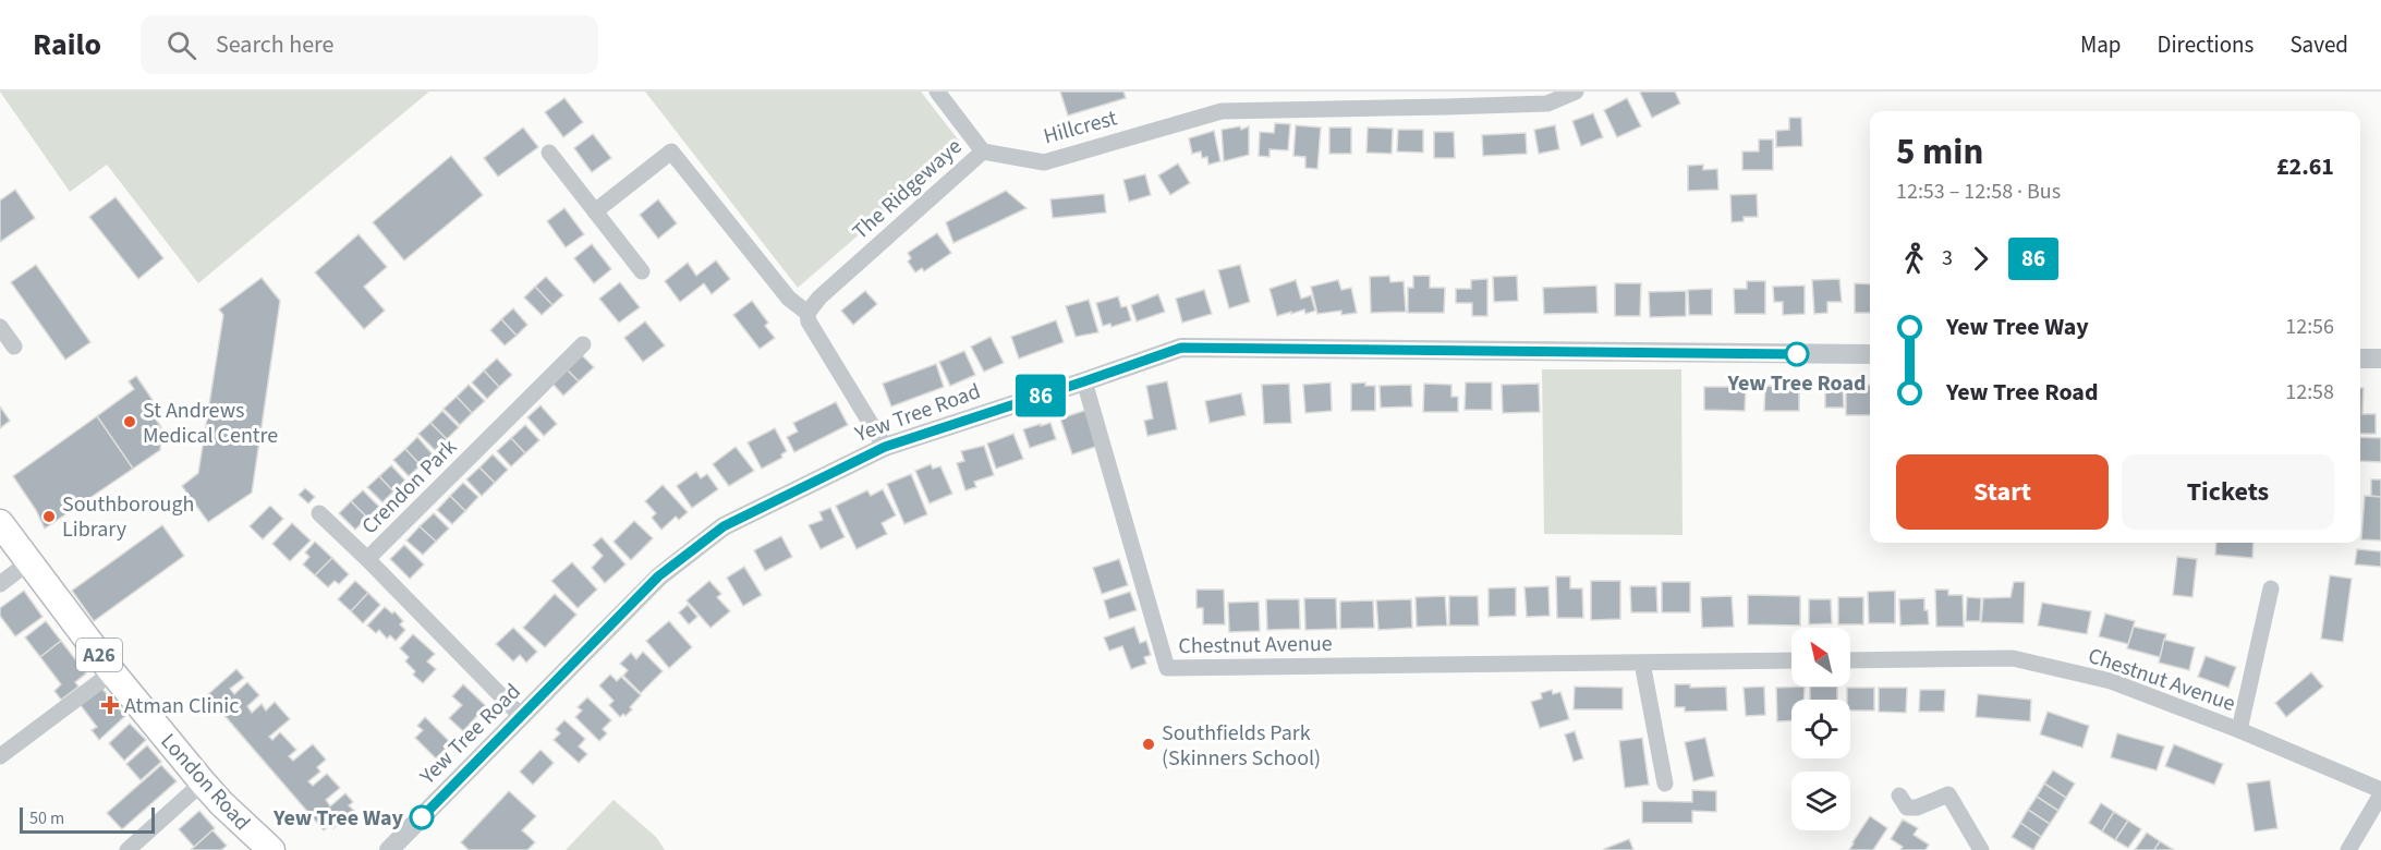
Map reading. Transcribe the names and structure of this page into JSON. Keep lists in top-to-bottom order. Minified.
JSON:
{"streets":{"highway":["A26","London Road"],"street":["Hillcrest","The Ridgewaye","Yew Tree Road","Crendon Park","Chestnut Avenue"]},"crossings":[["Hillcrest","The Ridgewaye"],["Yew Tree Road","Crendon Park"],["Yew Tree Road","Chestnut Avenue"]],"places":{"other":["Yew Tree Road","St Andrews Medical Centre","Southborough Library","Southfields Park (Skinners School)","Yew Tree Way"],"health":["Atman Clinic"]},"lines":["bus line 86"],"scale_bar":"50 m","north":"top left","page":{"header":"Railo","search":"Search here","nav":["Map","Directions","Saved"],"on_map":"86","heading":["5 min","12:53 – 12:58 · Bus","£2.61"],"legs":["3","86"],"list":[{"name":"Yew Tree Way","value":"12:56"},{"name":"Yew Tree Road","value":"12:58"}],"buttons":["Start","Tickets"],"scale":"50 m"}}
